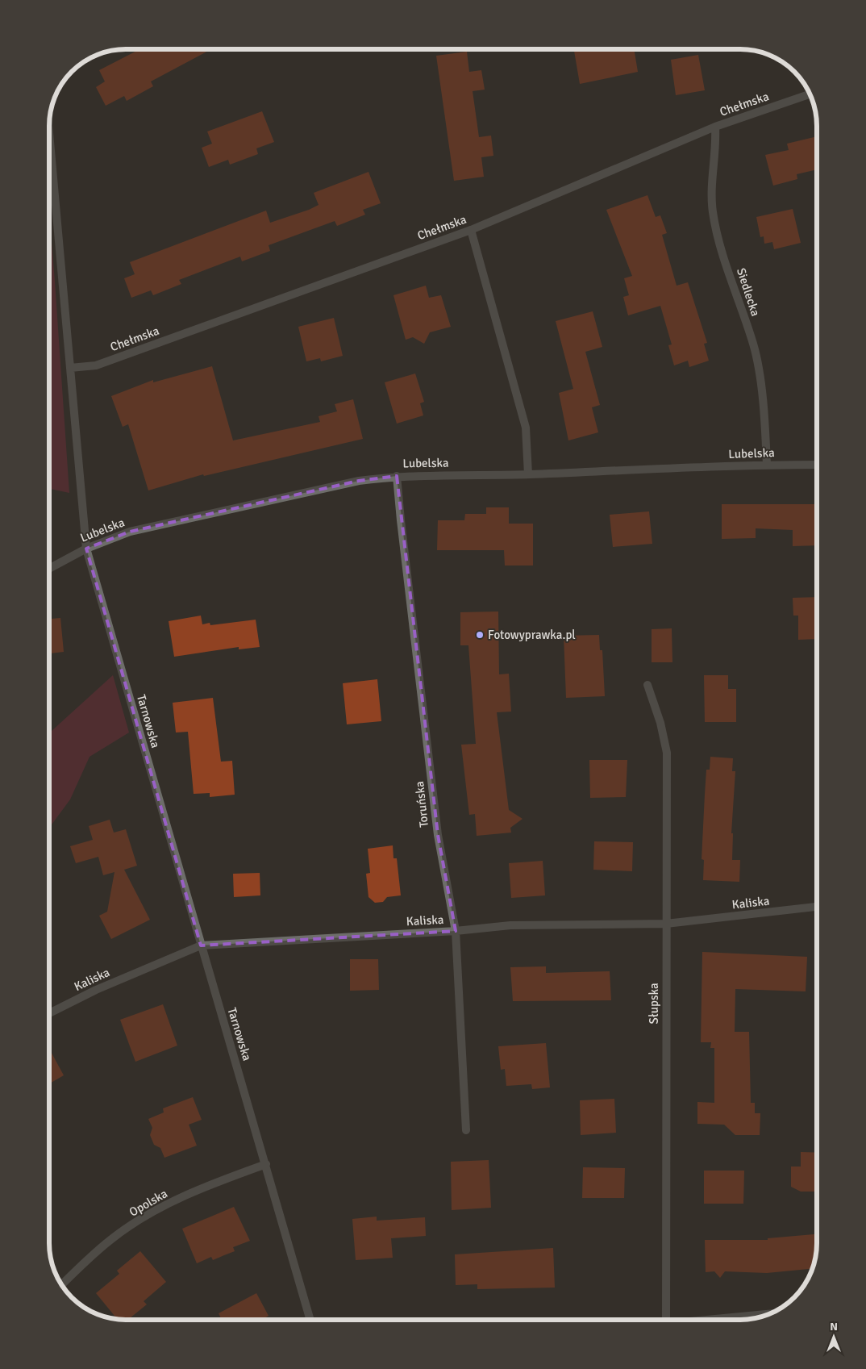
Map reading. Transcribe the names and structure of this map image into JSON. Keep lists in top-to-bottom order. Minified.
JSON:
{"streets":{"street":["Chełmska","Siedlecka","Lubelska","Tarnowska","Toruńska","Kaliska","Słupska","Opolska"]},"crossings":[["Chełmska","Siedlecka"],["Chełmska","Tarnowska"],["Siedlecka","Lubelska"],["Lubelska","Tarnowska"],["Lubelska","Toruńska"],["Tarnowska","Kaliska"],["Tarnowska","Opolska"],["Toruńska","Kaliska"],["Kaliska","Słupska"]],"places":["Fotowyprawka.pl"],"north":"top"}
